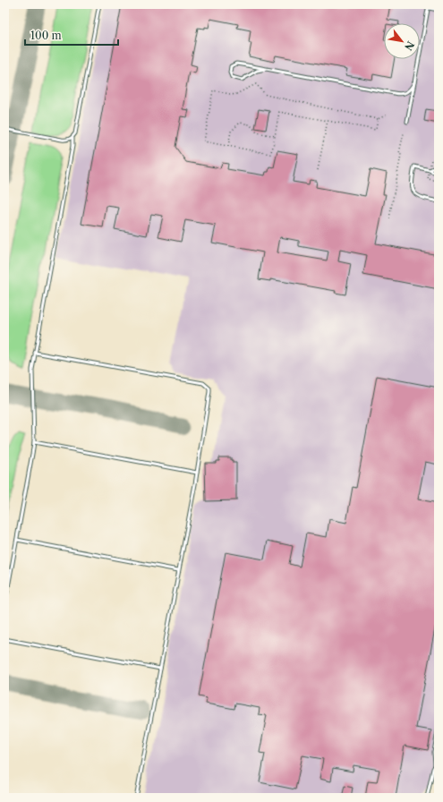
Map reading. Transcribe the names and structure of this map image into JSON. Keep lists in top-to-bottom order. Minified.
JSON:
{"scale_bar":"100 m","north":"bottom right"}
